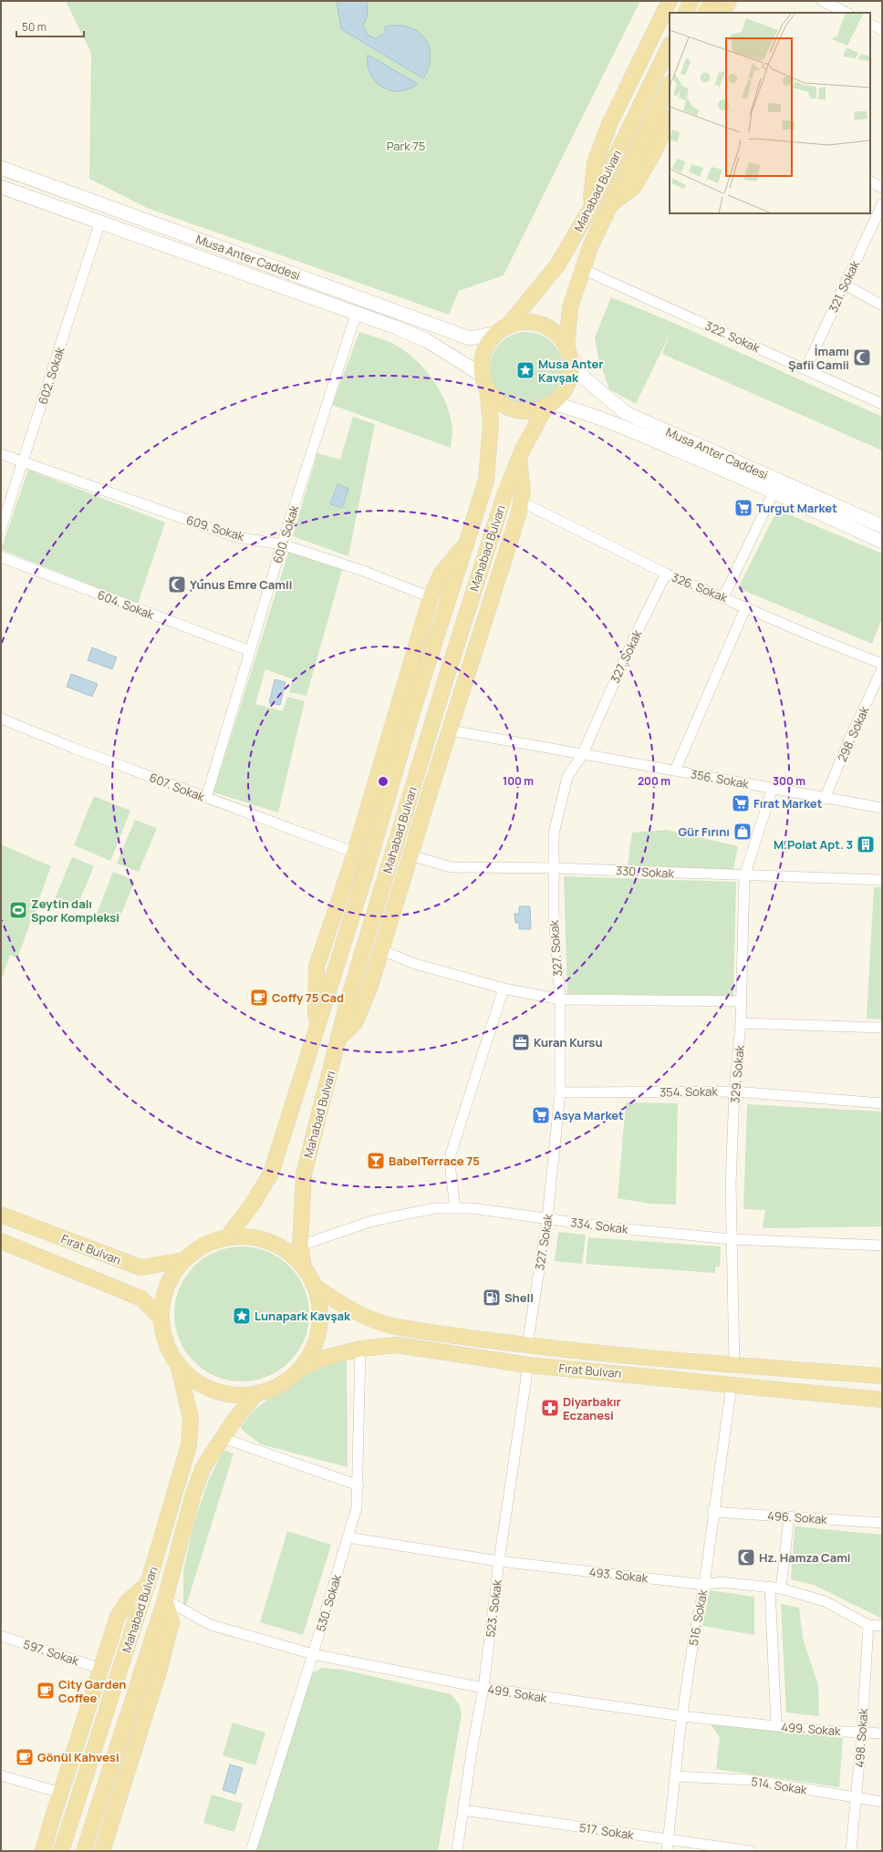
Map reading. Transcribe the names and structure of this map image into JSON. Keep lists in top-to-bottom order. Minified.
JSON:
{"streets":{"main road":["Mahabad Bulvarı","Musa Anter Caddesi","Fırat Bulvarı"],"street":["321. Sokak","322. Sokak","602. Sokak","609. Sokak","600. Sokak","326. Sokak","604. Sokak","327. Sokak","298. Sokak","356. Sokak","607. Sokak","330. Sokak","329. Sokak","354. Sokak","334. Sokak","496. Sokak","493. Sokak","530. Sokak","523. Sokak","516. Sokak","597. Sokak","499. Sokak","498. Sokak","514. Sokak","517. Sokak"]},"crossings":[["Mahabad Bulvarı","Musa Anter Caddesi"],["Mahabad Bulvarı","322. Sokak"],["Mahabad Bulvarı","334. Sokak"],["Mahabad Bulvarı","499. Sokak"],["Musa Anter Caddesi","602. Sokak"],["Musa Anter Caddesi","600. Sokak"],["321. Sokak","322. Sokak"],["602. Sokak","609. Sokak"],["609. Sokak","600. Sokak"],["600. Sokak","604. Sokak"],["600. Sokak","607. Sokak"],["326. Sokak","327. Sokak"],["327. Sokak","356. Sokak"],["327. Sokak","330. Sokak"],["327. Sokak","354. Sokak"],["327. Sokak","334. Sokak"],["327. Sokak","Fırat Bulvarı"],["298. Sokak","356. Sokak"],["356. Sokak","329. Sokak"],["330. Sokak","329. Sokak"],["329. Sokak","354. Sokak"],["329. Sokak","334. Sokak"],["329. Sokak","Fırat Bulvarı"],["Fırat Bulvarı","530. Sokak"],["Fırat Bulvarı","523. Sokak"],["Fırat Bulvarı","516. Sokak"],["496. Sokak","516. Sokak"],["493. Sokak","530. Sokak"],["493. Sokak","523. Sokak"],["493. Sokak","516. Sokak"],["493. Sokak","498. Sokak"],["530. Sokak","499. Sokak"],["523. Sokak","499. Sokak"],["523. Sokak","517. Sokak"],["516. Sokak","499. Sokak"],["516. Sokak","514. Sokak"],["516. Sokak","517. Sokak"],["499. Sokak","498. Sokak"],["498. Sokak","514. Sokak"]],"parks":["Park 75"],"places":{"mosque":["İmamı Şafii Camii","Yunus Emre Camii","Hz. Hamza Cami"],"place":["Musa Anter Kavşak","Lunapark Kavşak"],"supermarket":["Turgut Market","Fırat Market","Asya Market"],"shop":["Gür Fırını"],"building":["M.Polat Apt. 3"],"sports":["Zeytin dalı Spor Kompleksi"],"cafe":["Coffy 75 Cad","City Garden Coffee","Gönül Kahvesi"],"office":["Kuran Kursu"],"bar":["BabelTerrace 75"],"fuel station":["Shell"],"pharmacy":["Diyarbakır Eczanesi"]},"scale_bar":"50 m","rings":["100 m","200 m","300 m"]}
